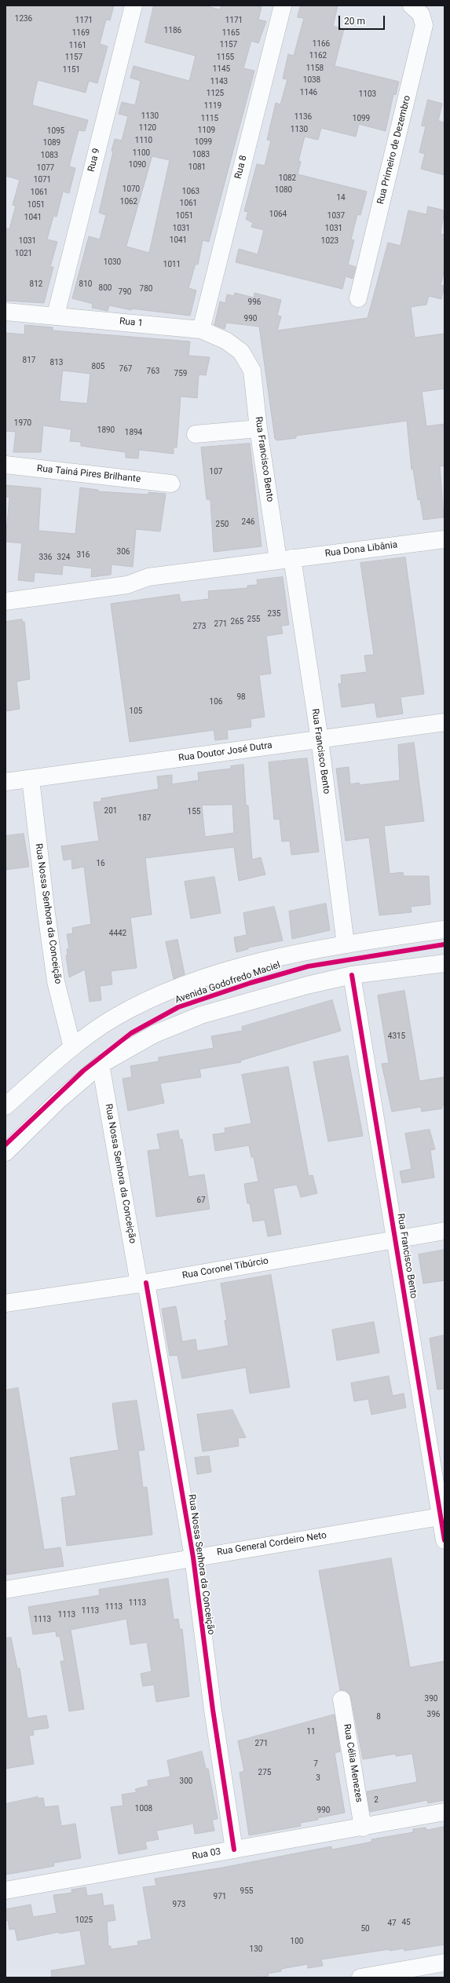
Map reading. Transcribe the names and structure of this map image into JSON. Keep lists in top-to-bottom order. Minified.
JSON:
{"streets":{"street":["Rua Primeiro de Dezembro","Rua 9","Rua 8","Rua 1","Rua Francisco Bento","Rua Tainá Pires Brilhante","Rua Dona Libânia","Rua Doutor José Dutra","Rua Nossa Senhora da Conceição","Avenida Godofredo Maciel","Rua Coronel Tibúrcio","Rua General Cordeiro Neto","Rua Célia Menezes","Rua 03"]},"crossings":[["Rua 9","Rua 1"],["Rua 8","Rua 1"],["Rua 1","Rua Francisco Bento"],["Rua Francisco Bento","Rua Dona Libânia"],["Rua Francisco Bento","Rua Doutor José Dutra"],["Rua Francisco Bento","Avenida Godofredo Maciel"],["Rua Francisco Bento","Rua Coronel Tibúrcio"],["Rua Francisco Bento","Rua General Cordeiro Neto"],["Rua Doutor José Dutra","Rua Nossa Senhora da Conceição"],["Rua Nossa Senhora da Conceição","Avenida Godofredo Maciel"],["Rua Nossa Senhora da Conceição","Rua Coronel Tibúrcio"],["Rua Nossa Senhora da Conceição","Rua General Cordeiro Neto"],["Rua Nossa Senhora da Conceição","Rua 03"],["Rua Célia Menezes","Rua 03"]],"house_numbers":["1236","1171","1171","1186","1169","1165","1166","1157","1161","1162","1157","1155","1158","1145","1151","1038","1143","1146","1125","1103","1119","1130","1136","1115","1099","1120","1130","1109","1095","1110","1099","1089","1100","1083","1083","1090","1081","1077","1082","1071","1070","1080","1063","1061","14","1062","1061","1051","1064","1051","1037","1041","1031","1031","1041","1031","1023","1021","1030","1011","812","810","800","780","790","996","990","817","813","805","767","763","759","1970","1890","1894","107","246","250","306","316","336","324","235","255","265","271","273","98","106","105","201","155","187","16","4442","4315","67","1113","1113","1113","1113","1113","390","396","8","11","271","7","275","3","300","2","1008","990","955","971","973","1025","45","47","50","100","130"],"scale_bar":"20 m"}
